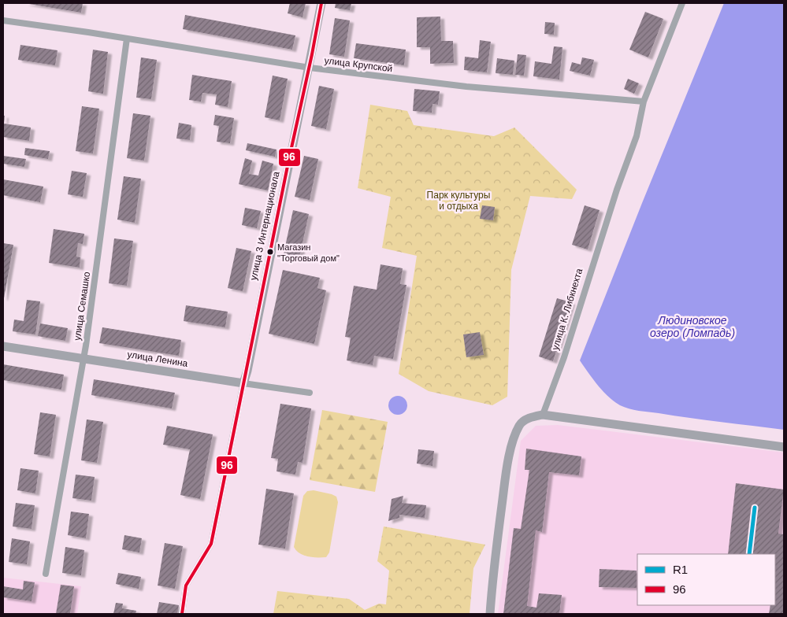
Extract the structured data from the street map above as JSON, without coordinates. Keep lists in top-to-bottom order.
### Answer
{
  "streets": {
    "street": [
      "улица Крупской",
      "улица 3 Интернационала",
      "улица Семашко",
      "улица К. Либкнехта",
      "улица Ленина"
    ]
  },
  "crossings": [
    ["улица Крупской", "улица 3 Интернационала"],
    ["улица Крупской", "улица Семашко"],
    ["улица Крупской", "улица К. Либкнехта"],
    ["улица 3 Интернационала", "улица Ленина"],
    ["улица Семашко", "улица Ленина"]
  ],
  "water": ["Людиновское озеро (Ломпадь)"],
  "parks": ["Парк культуры и отдыха"],
  "places": ["Магазин \"Торговый дом\""],
  "lines": ["transit line 96", "transit line R1"],
  "legend": ["R1", "96"]
}
